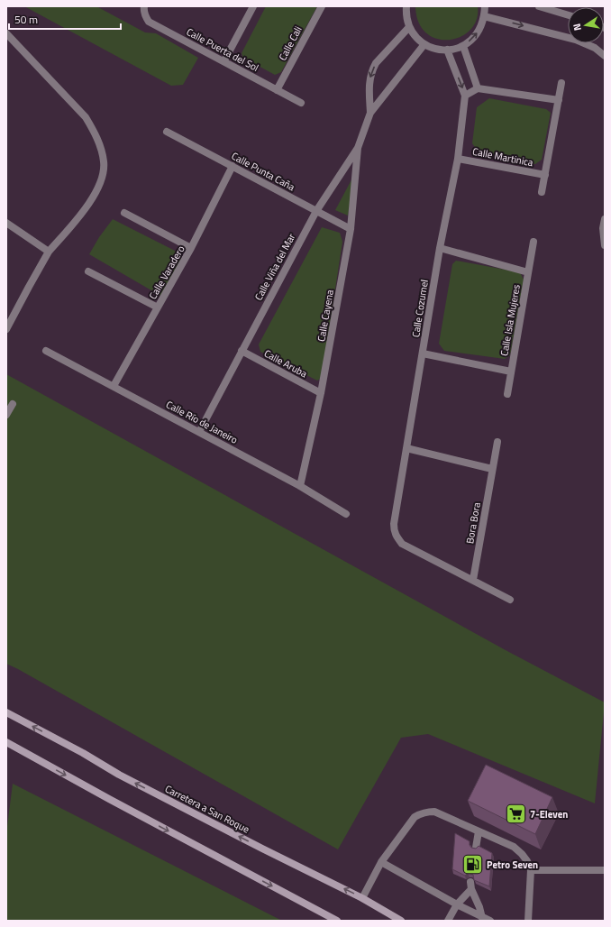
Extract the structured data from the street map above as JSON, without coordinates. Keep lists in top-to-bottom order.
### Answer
{
  "streets": {
    "main road": ["Carretera a San Roque"],
    "street": [
      "Calle Cali",
      "Calle Puerta del Sol",
      "Calle Martinica",
      "Calle Punta Caña",
      "Calle Viña del Mar",
      "Calle Varadero",
      "Calle Cozumel",
      "Calle Cayena",
      "Calle Isla Mujeres",
      "Calle Aruba",
      "Calle Río de Janeiro",
      "Bora Bora"
    ]
  },
  "crossings": [
    ["Calle Cali", "Calle Puerta del Sol"],
    ["Calle Martinica", "Calle Cozumel"],
    ["Calle Punta Caña", "Calle Viña del Mar"],
    ["Calle Punta Caña", "Calle Varadero"],
    ["Calle Punta Caña", "Calle Cayena"],
    ["Calle Viña del Mar", "Calle Cayena"],
    ["Calle Viña del Mar", "Calle Aruba"],
    ["Calle Viña del Mar", "Calle Río de Janeiro"],
    ["Calle Varadero", "Calle Río de Janeiro"],
    ["Calle Cozumel", "Calle Isla Mujeres"],
    ["Calle Cozumel", "Bora Bora"],
    ["Calle Cayena", "Calle Aruba"],
    ["Calle Cayena", "Calle Río de Janeiro"]
  ],
  "places": {
    "supermarket": ["7-Eleven"],
    "fuel station": ["Petro Seven"]
  },
  "scale_bar": "50 m",
  "north": "left"
}
